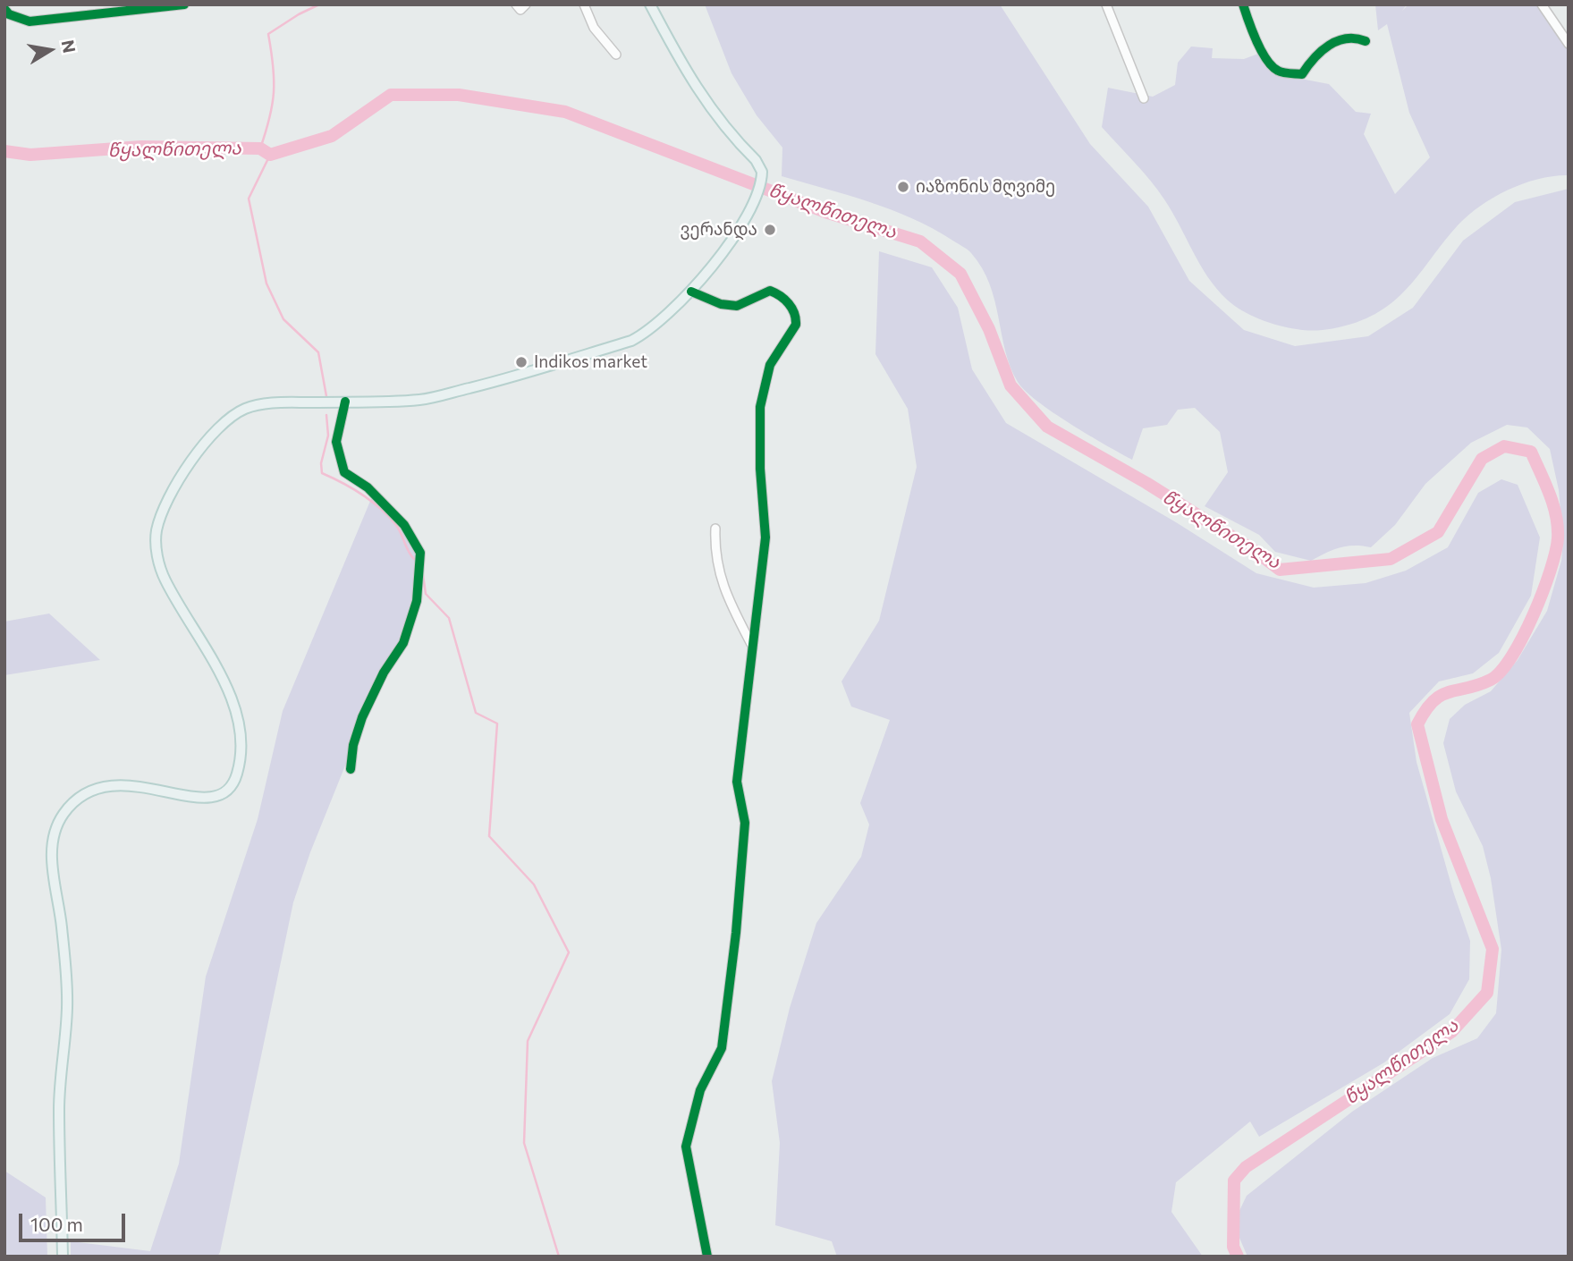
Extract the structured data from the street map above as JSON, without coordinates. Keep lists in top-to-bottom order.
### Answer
{
  "water": ["წყალწითელა"],
  "places": ["იაზონის მღვიმე", "ვერანდა", "Indikos market"],
  "scale_bar": "100 m",
  "north": "right"
}
